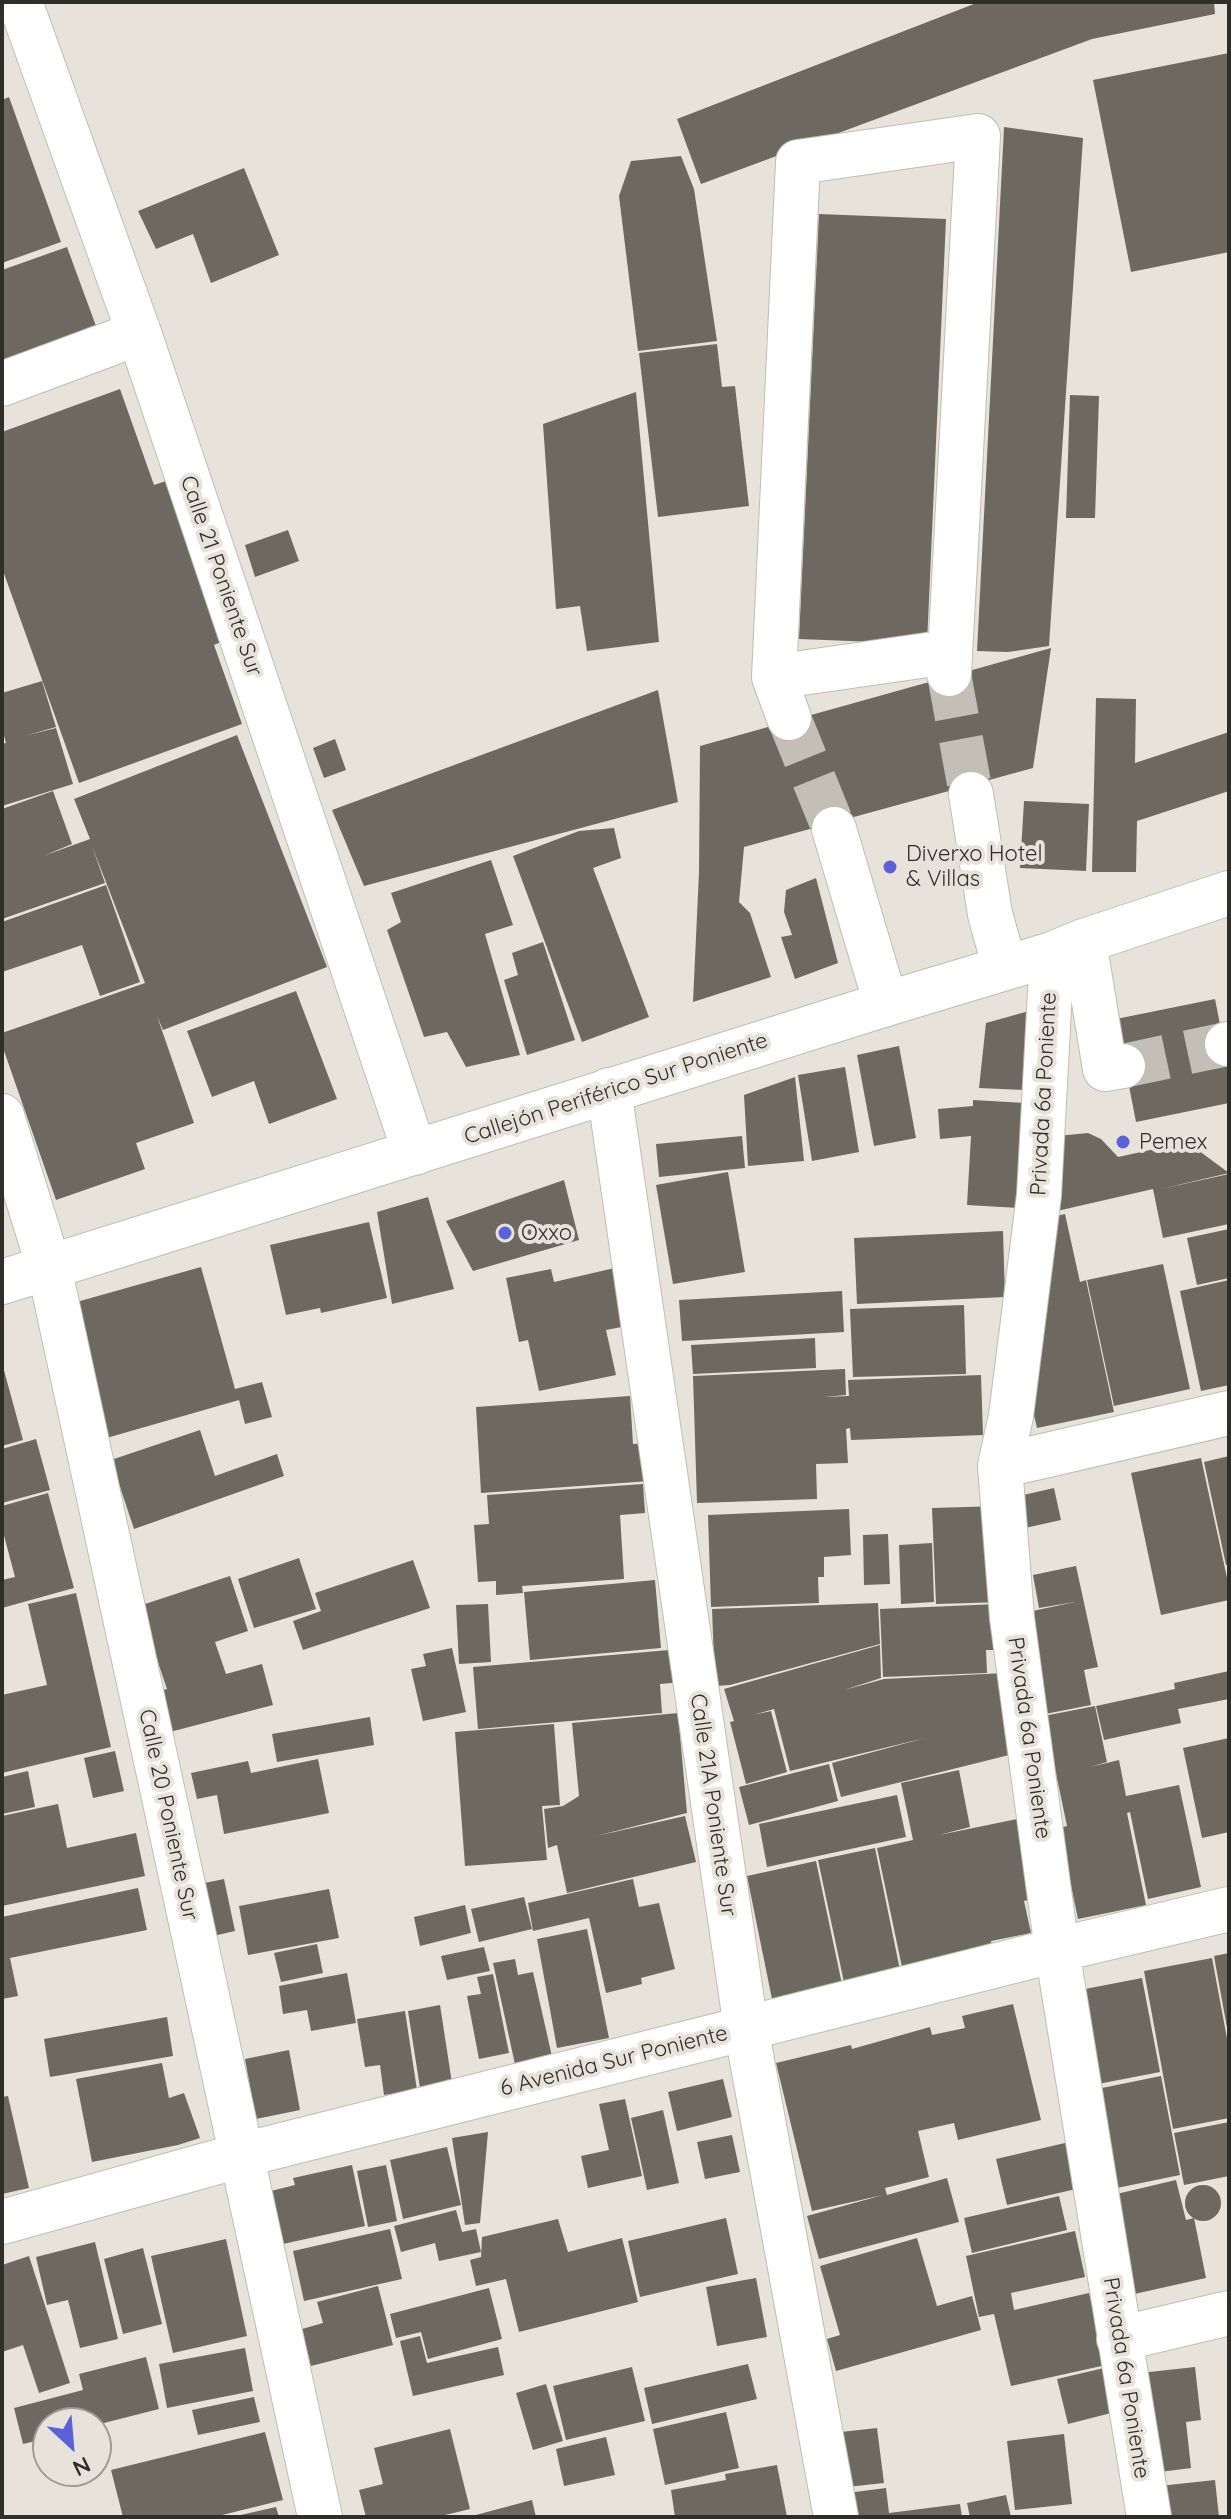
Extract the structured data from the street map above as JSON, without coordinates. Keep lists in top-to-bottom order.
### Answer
{
  "streets": {
    "street": [
      "Calle 21 Poniente Sur",
      "Callejón Periférico Sur Poniente",
      "Privada 6a Poniente",
      "Calle 21A Poniente Sur",
      "Calle 20 Poniente Sur",
      "6 Avenida Sur Poniente"
    ]
  },
  "crossings": [
    ["Calle 21 Poniente Sur", "Callejón Periférico Sur Poniente"],
    ["Callejón Periférico Sur Poniente", "Privada 6a Poniente"],
    ["Callejón Periférico Sur Poniente", "Calle 21A Poniente Sur"],
    ["Callejón Periférico Sur Poniente", "Calle 20 Poniente Sur"],
    ["Privada 6a Poniente", "6 Avenida Sur Poniente"],
    ["Calle 21A Poniente Sur", "6 Avenida Sur Poniente"],
    ["Calle 20 Poniente Sur", "6 Avenida Sur Poniente"]
  ],
  "places": ["Diverxo Hotel & Villas", "Pemex", "Oxxo"],
  "north": "bottom right"
}
